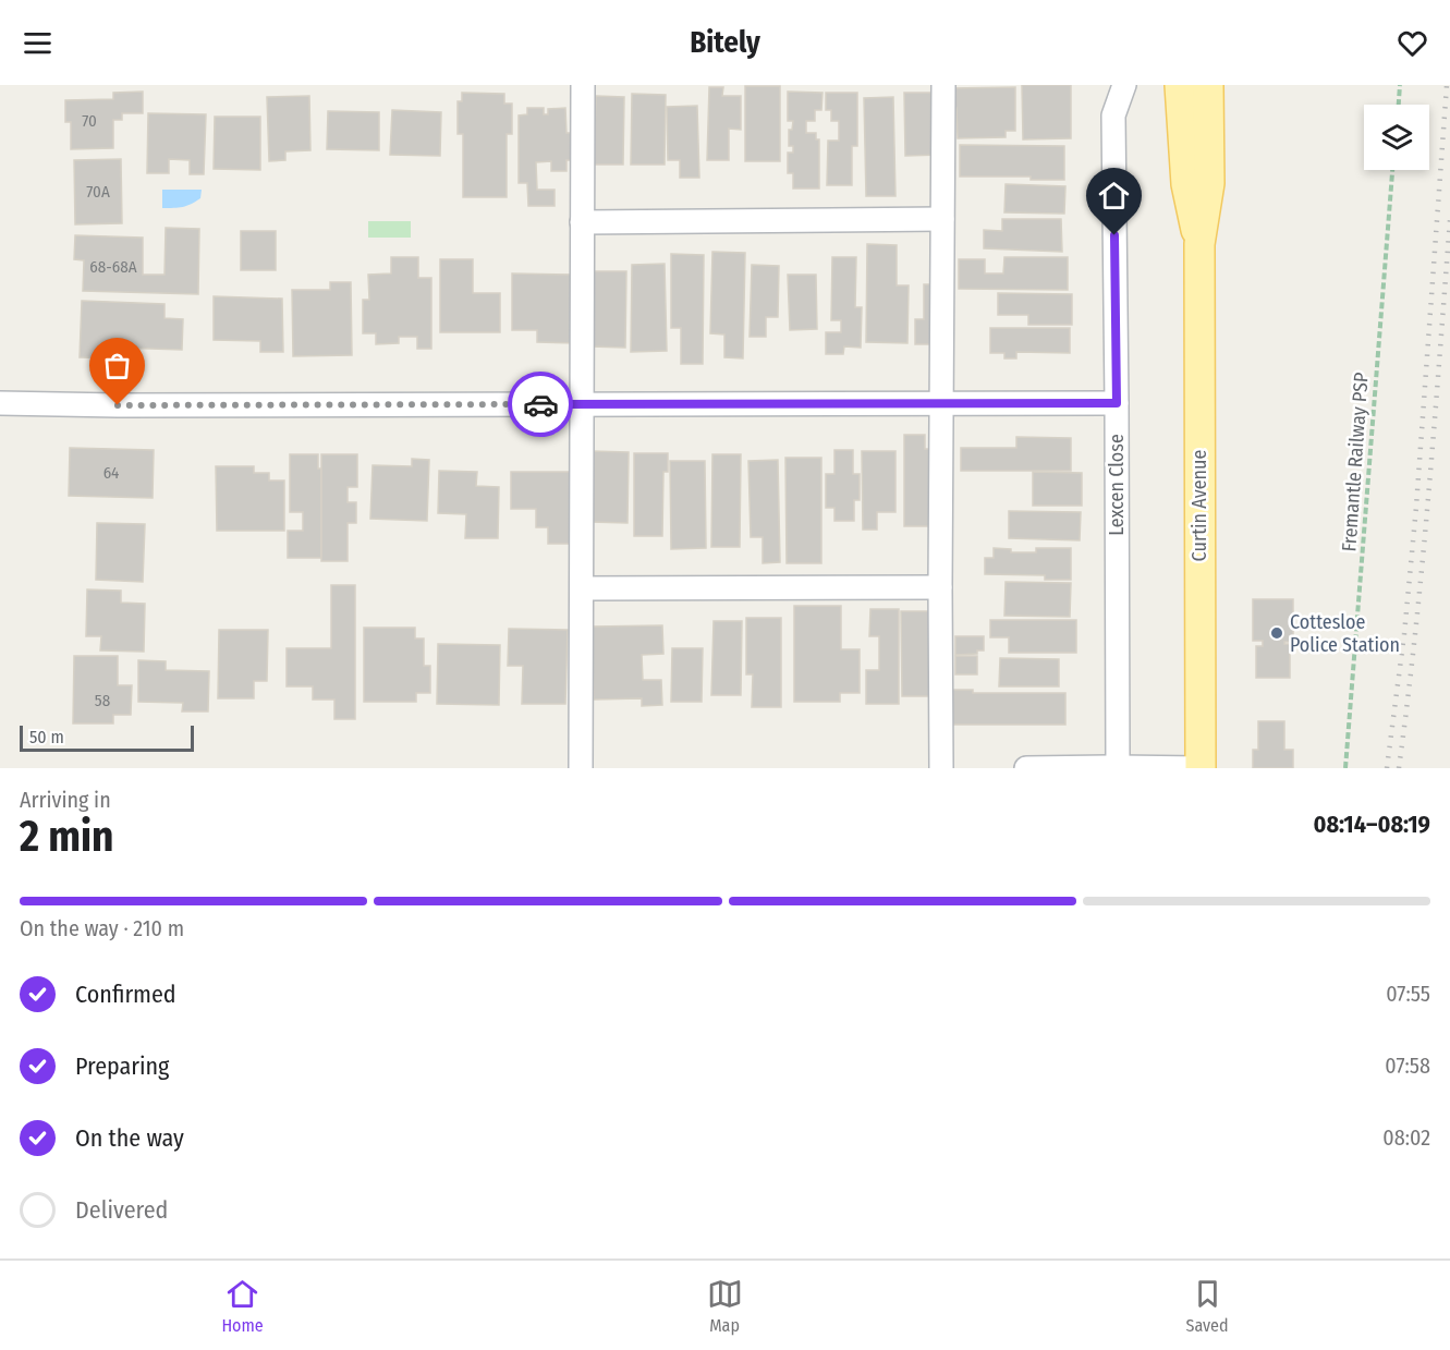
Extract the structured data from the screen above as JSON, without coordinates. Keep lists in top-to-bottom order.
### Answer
{
  "streets": {
    "main road": ["Curtin Avenue"],
    "street": ["Lexcen Close"],
    "path": ["Fremantle Railway PSP"]
  },
  "places": ["Cottesloe Police Station"],
  "house_numbers": [
    "70",
    "70A",
    "68-68A",
    "64",
    "58"
  ],
  "scale_bar": "50 m",
  "page": {
    "header": "Bitely",
    "scale": "50 m",
    "heading": ["2 min", "Arriving in", "08:14–08:19"],
    "bar": "On the way · 210 m",
    "list": [
      ["Confirmed", "07:55"],
      ["Preparing", "07:58"],
      ["On the way", "08:02"],
      "Delivered"
    ],
    "tabs": ["Home", "Map", "Saved"]
  }
}
